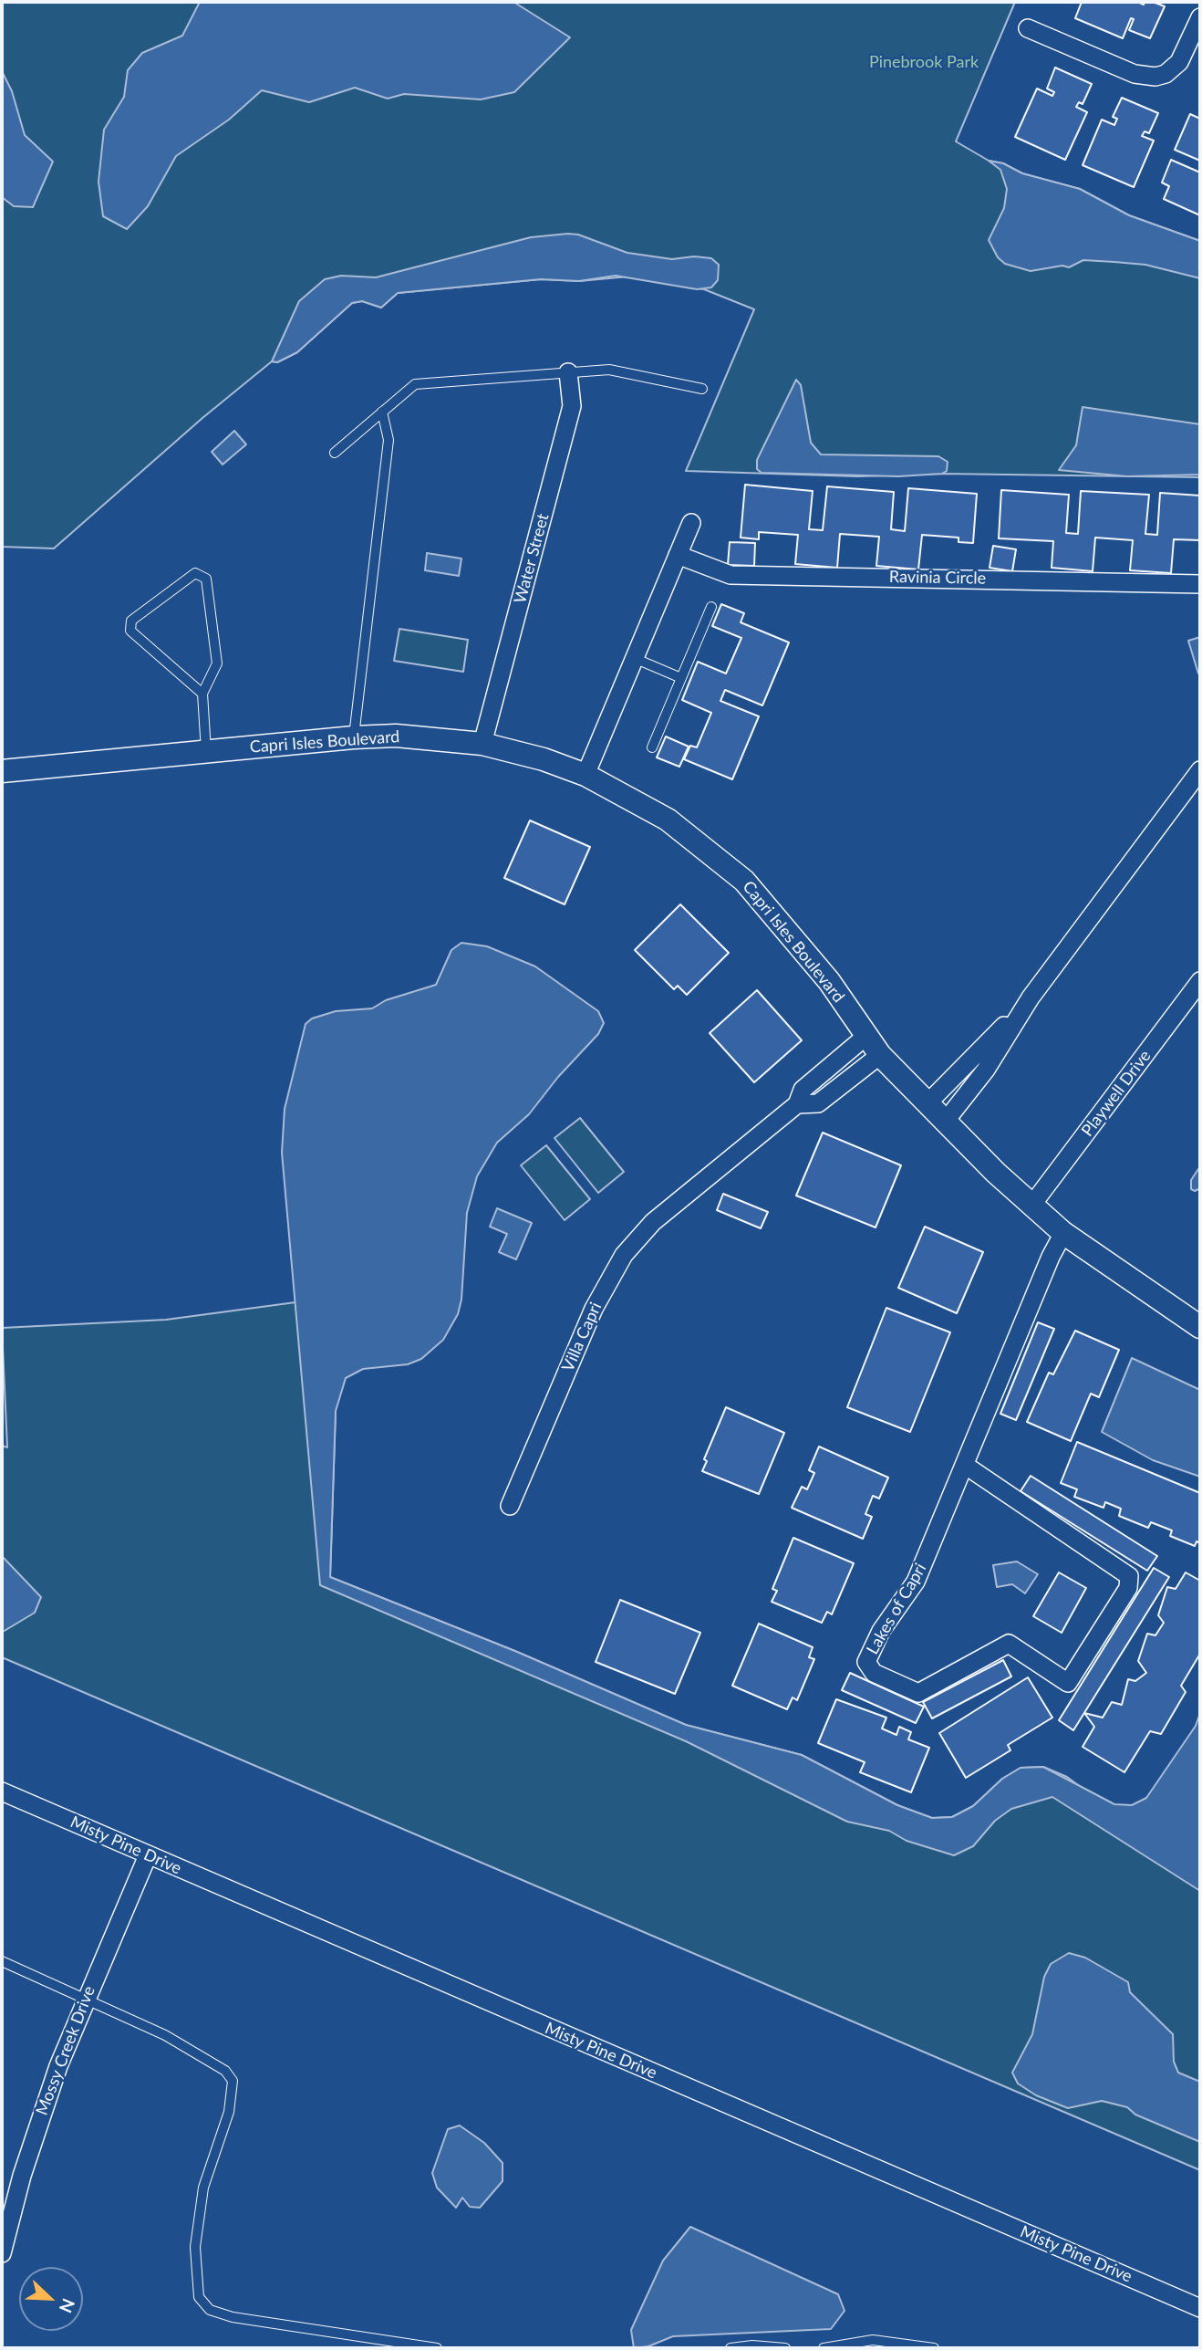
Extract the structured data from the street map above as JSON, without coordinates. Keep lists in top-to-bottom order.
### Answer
{
  "streets": {
    "street": [
      "Water Street",
      "Ravinia Circle",
      "Capri Isles Boulevard",
      "Playwell Drive",
      "Villa Capri",
      "Lakes of Capri",
      "Misty Pine Drive",
      "Mossy Creek Drive"
    ]
  },
  "crossings": [
    ["Water Street", "Capri Isles Boulevard"],
    ["Capri Isles Boulevard", "Playwell Drive"],
    ["Capri Isles Boulevard", "Lakes of Capri"],
    ["Misty Pine Drive", "Mossy Creek Drive"]
  ],
  "parks": ["Pinebrook Park"],
  "north": "bottom right"
}
